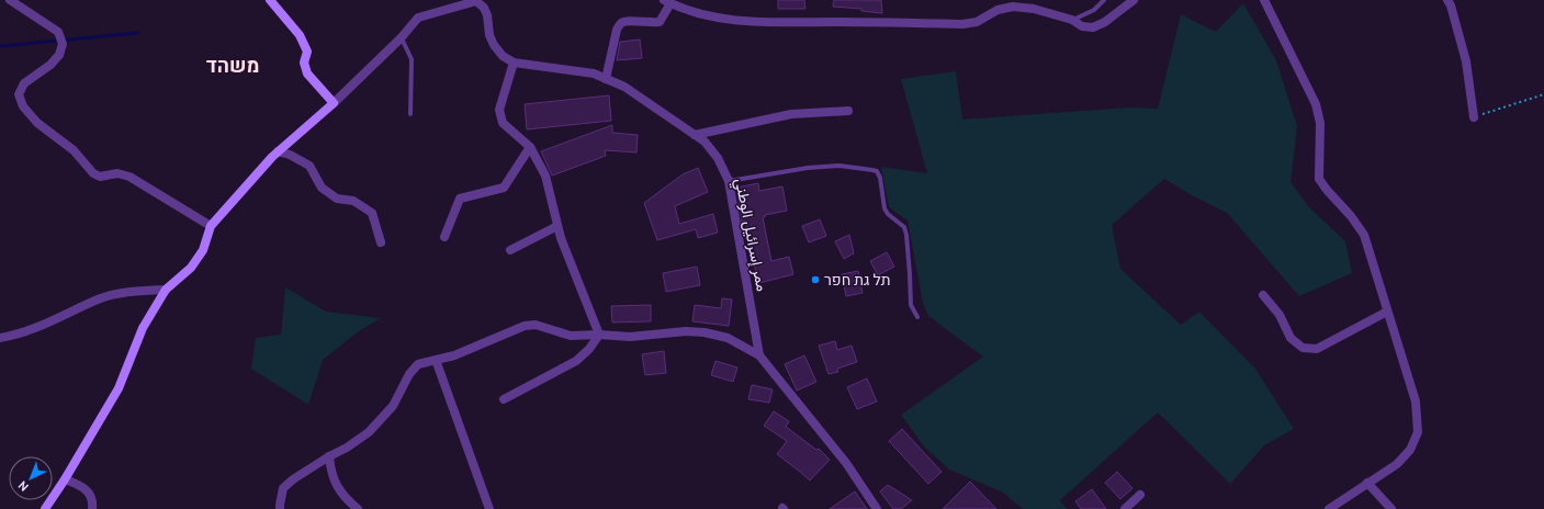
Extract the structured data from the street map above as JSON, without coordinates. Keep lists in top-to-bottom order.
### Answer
{
  "streets": {
    "street": ["ممر إسرائيل الوطني"]
  },
  "districts": ["משהד"],
  "places": ["תל גת חפר"],
  "north": "bottom left"
}
